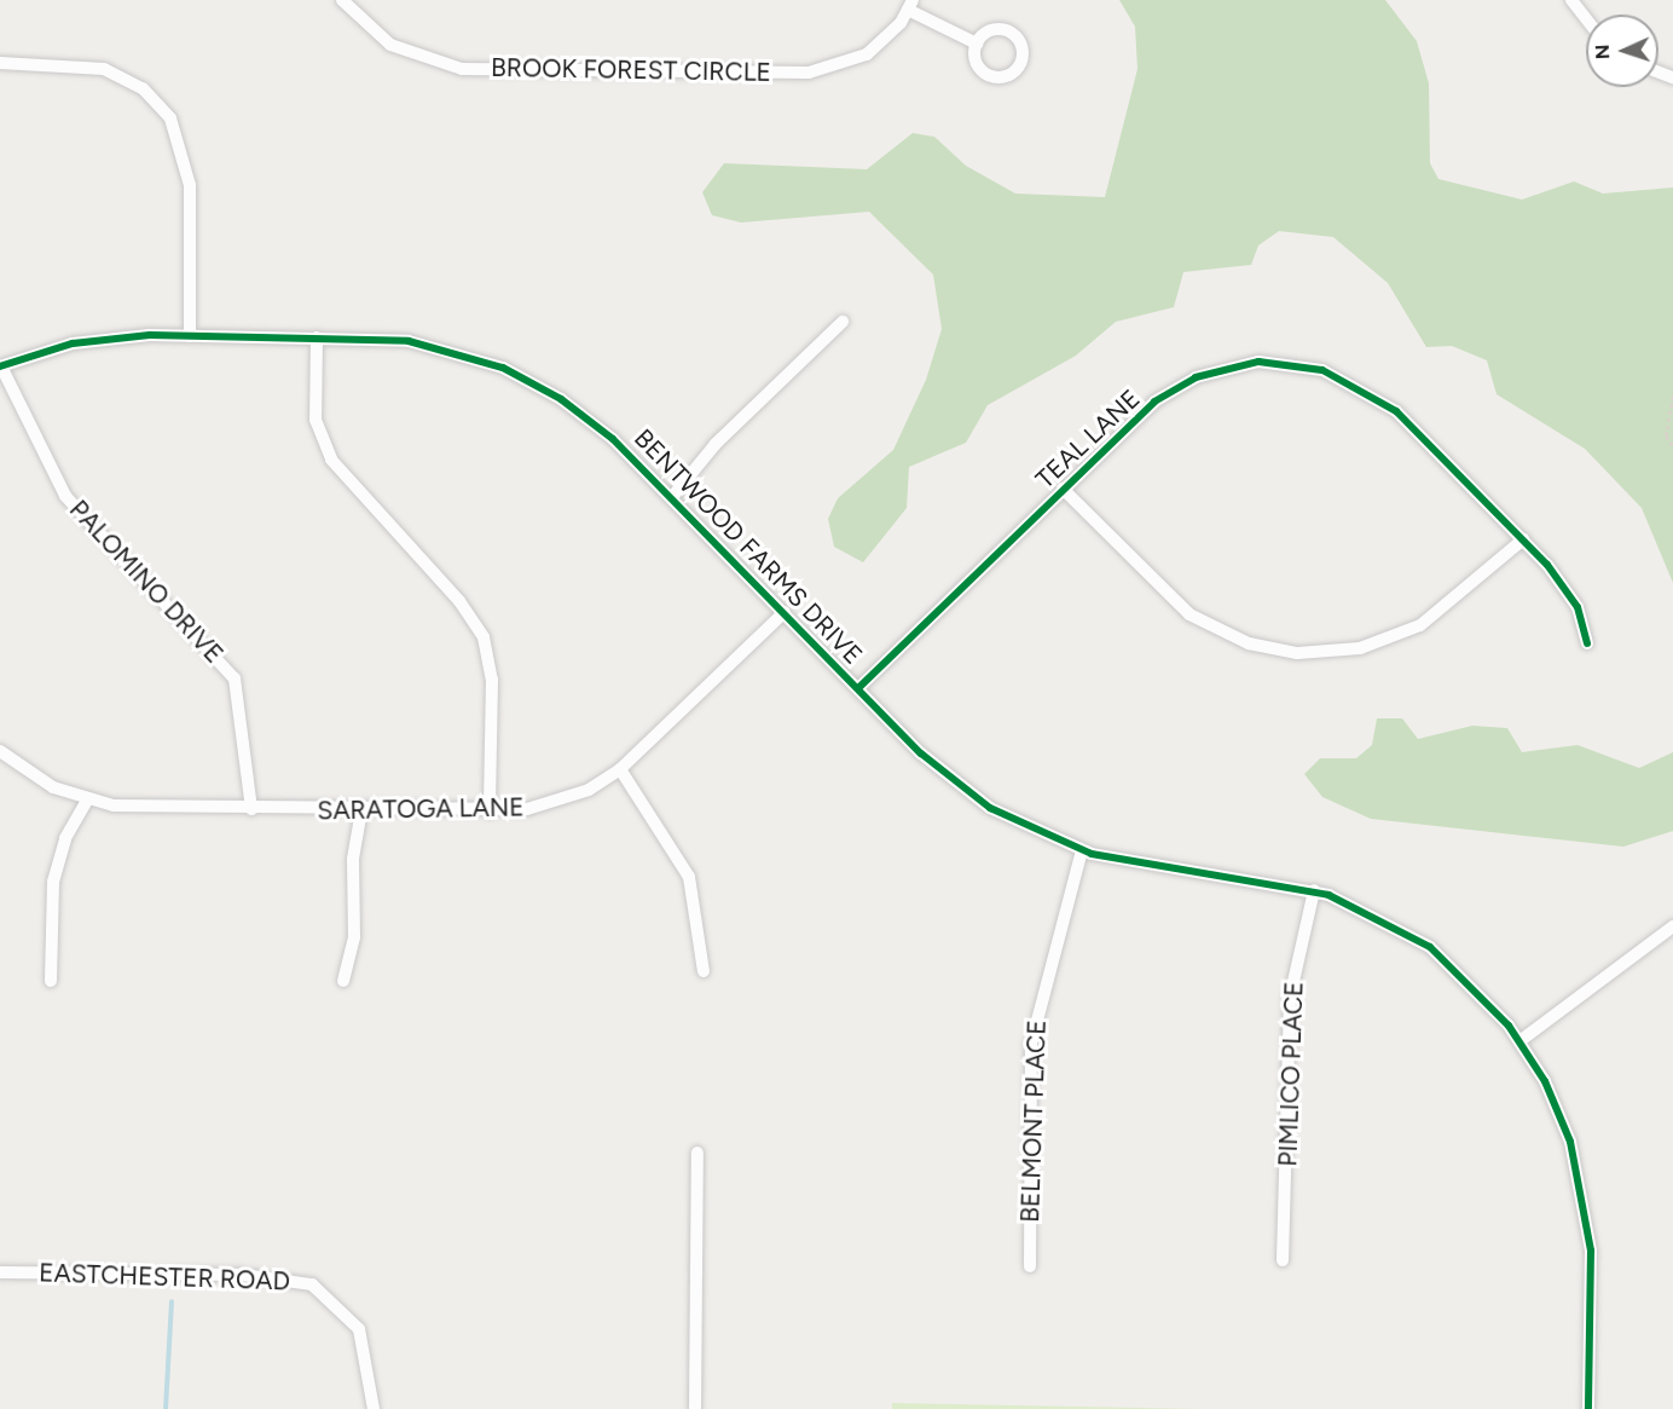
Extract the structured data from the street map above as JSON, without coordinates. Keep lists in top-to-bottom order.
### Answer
{
  "streets": {
    "street": [
      "BROOK FOREST CIRCLE",
      "TEAL LANE",
      "BENTWOOD FARMS DRIVE",
      "PALOMINO DRIVE",
      "SARATOGA LANE",
      "PIMLICO PLACE",
      "BELMONT PLACE",
      "EASTCHESTER ROAD"
    ]
  },
  "crossings": [
    ["TEAL LANE", "BENTWOOD FARMS DRIVE"],
    ["BENTWOOD FARMS DRIVE", "PALOMINO DRIVE"],
    ["BENTWOOD FARMS DRIVE", "SARATOGA LANE"],
    ["BENTWOOD FARMS DRIVE", "PIMLICO PLACE"],
    ["BENTWOOD FARMS DRIVE", "BELMONT PLACE"],
    ["PALOMINO DRIVE", "SARATOGA LANE"]
  ],
  "north": "left"
}
